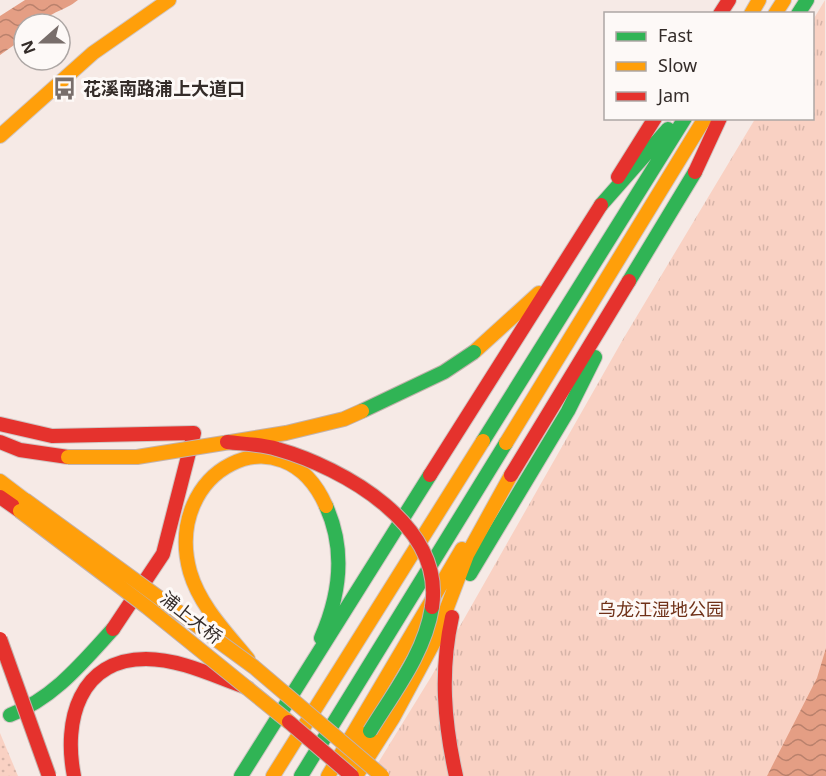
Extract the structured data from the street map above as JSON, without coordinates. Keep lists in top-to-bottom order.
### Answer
{
  "streets": {
    "main road": ["浦上大桥"]
  },
  "parks": ["乌龙江湿地公园"],
  "places": {
    "bus stop": ["花溪南路浦上大道口"]
  },
  "legend": ["Fast", "Slow", "Jam"],
  "north": "left"
}
